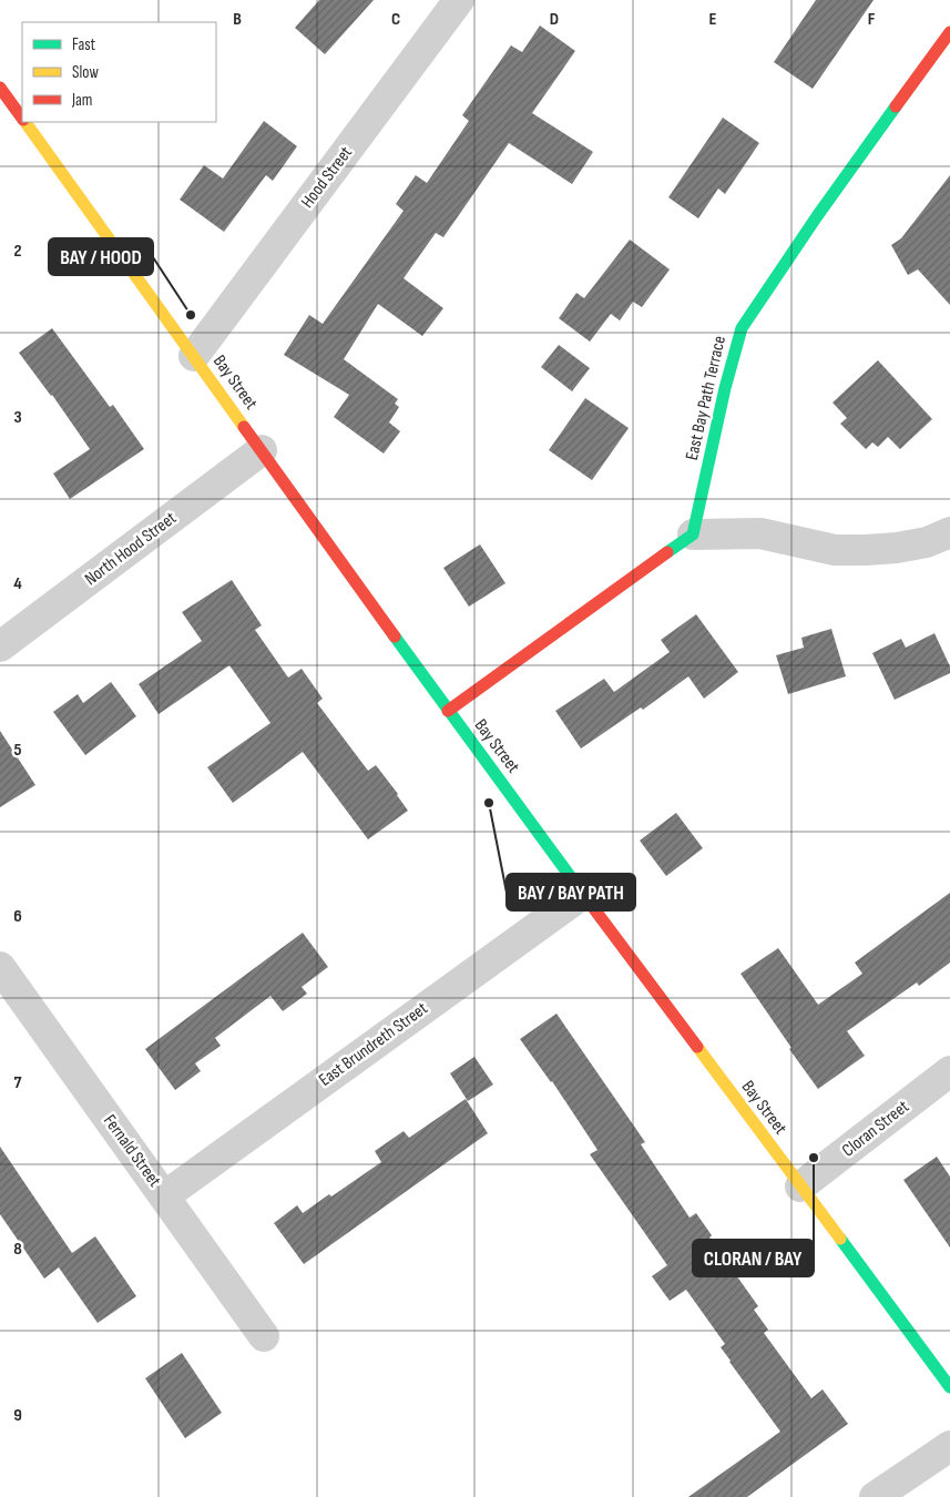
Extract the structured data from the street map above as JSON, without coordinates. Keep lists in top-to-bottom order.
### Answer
{
  "streets": {
    "main road": ["Bay Street", "East Bay Path Terrace"],
    "street": [
      "Hood Street",
      "North Hood Street",
      "East Brundreth Street",
      "Cloran Street",
      "Fernald Street"
    ]
  },
  "crossings": [
    ["Hood Street", "Bay Street"],
    ["Bay Street", "North Hood Street"],
    ["Bay Street", "East Brundreth Street"],
    ["Bay Street", "Cloran Street"],
    ["East Brundreth Street", "Fernald Street"]
  ],
  "places": ["BAY / HOOD", "BAY / BAY PATH", "CLORAN / BAY"],
  "legend": ["Fast", "Slow", "Jam"],
  "grid": {
    "columns": [
      "B",
      "C",
      "D",
      "E",
      "F"
    ],
    "rows": [
      "2",
      "3",
      "4",
      "5",
      "6",
      "7",
      "8",
      "9"
    ]
  }
}
